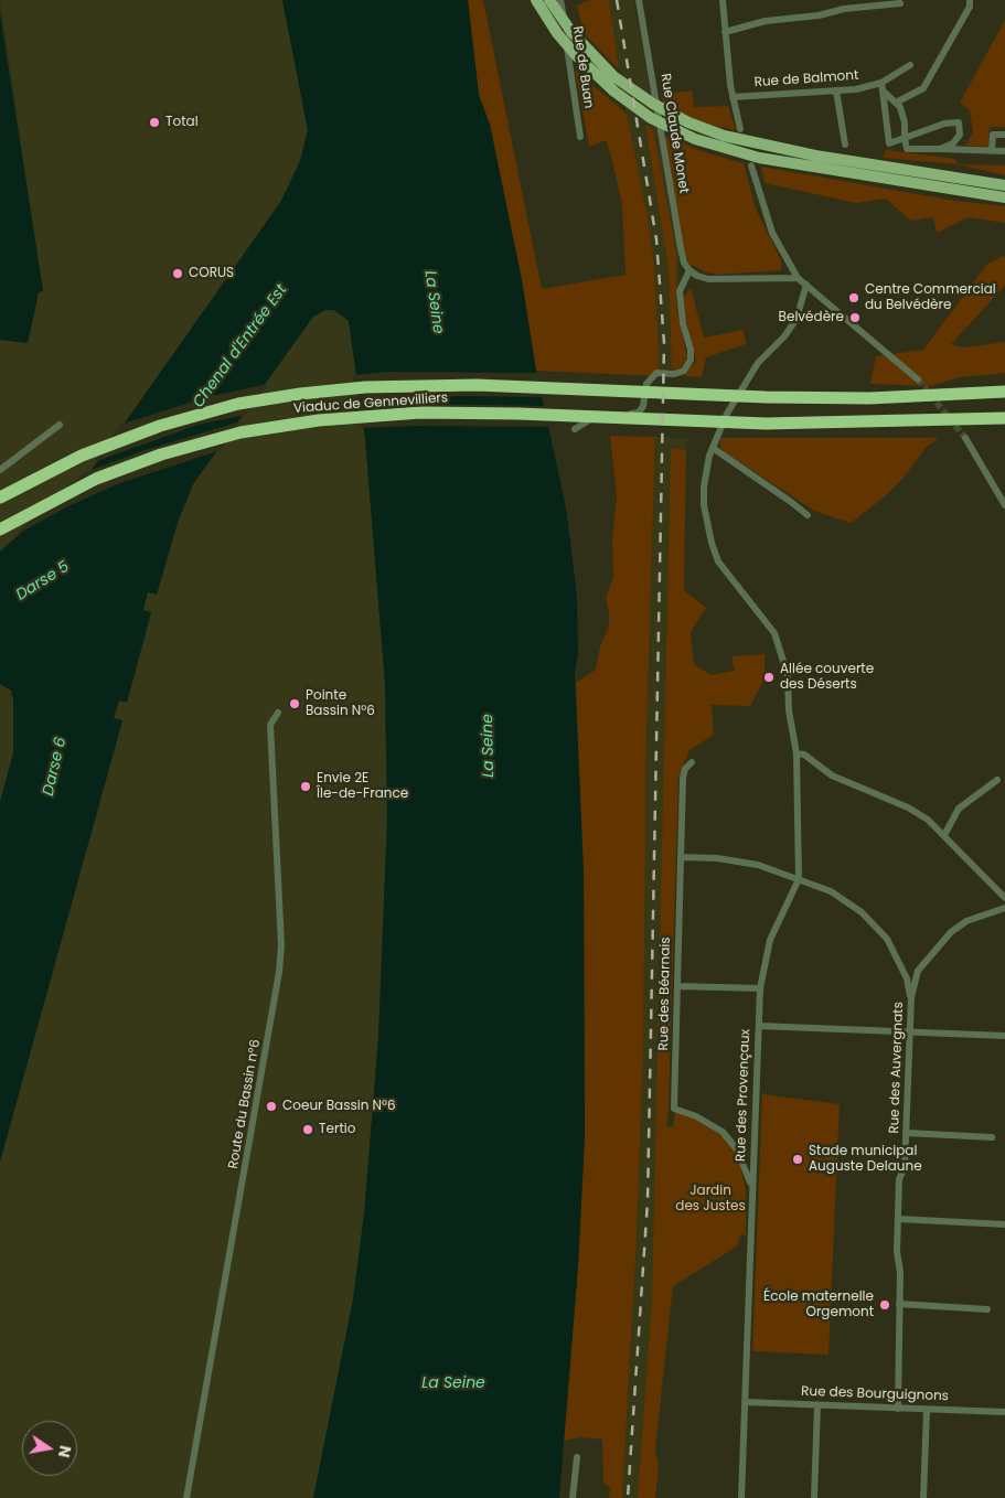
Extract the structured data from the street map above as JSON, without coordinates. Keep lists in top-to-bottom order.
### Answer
{
  "streets": {
    "highway": ["Viaduc de Gennevilliers"],
    "street": [
      "Rue de Buan",
      "Rue de Balmont",
      "Rue Claude Monet",
      "Rue des Béarnais",
      "Rue des Auvergnats",
      "Rue des Provençaux",
      "Route du Bassin n°6",
      "Rue des Bourguignons"
    ]
  },
  "crossings": [
    ["Rue des Béarnais", "Rue des Provençaux"],
    ["Rue des Auvergnats", "Rue des Bourguignons"],
    ["Rue des Provençaux", "Rue des Bourguignons"]
  ],
  "water": [
    "La Seine",
    "Chenal d'Entrée Est",
    "Darse 5",
    "Darse 6"
  ],
  "parks": ["Jardin des Justes"],
  "places": [
    "Total",
    "CORUS",
    "Centre Commercial du Belvédère",
    "Belvédère",
    "Allée couverte des Déserts",
    "Pointe Bassin N°6",
    "Envie 2E Île-de-France",
    "Coeur Bassin N°6",
    "Tertio",
    "Stade municipal Auguste Delaune",
    "École maternelle Orgemont"
  ],
  "north": "right"
}
